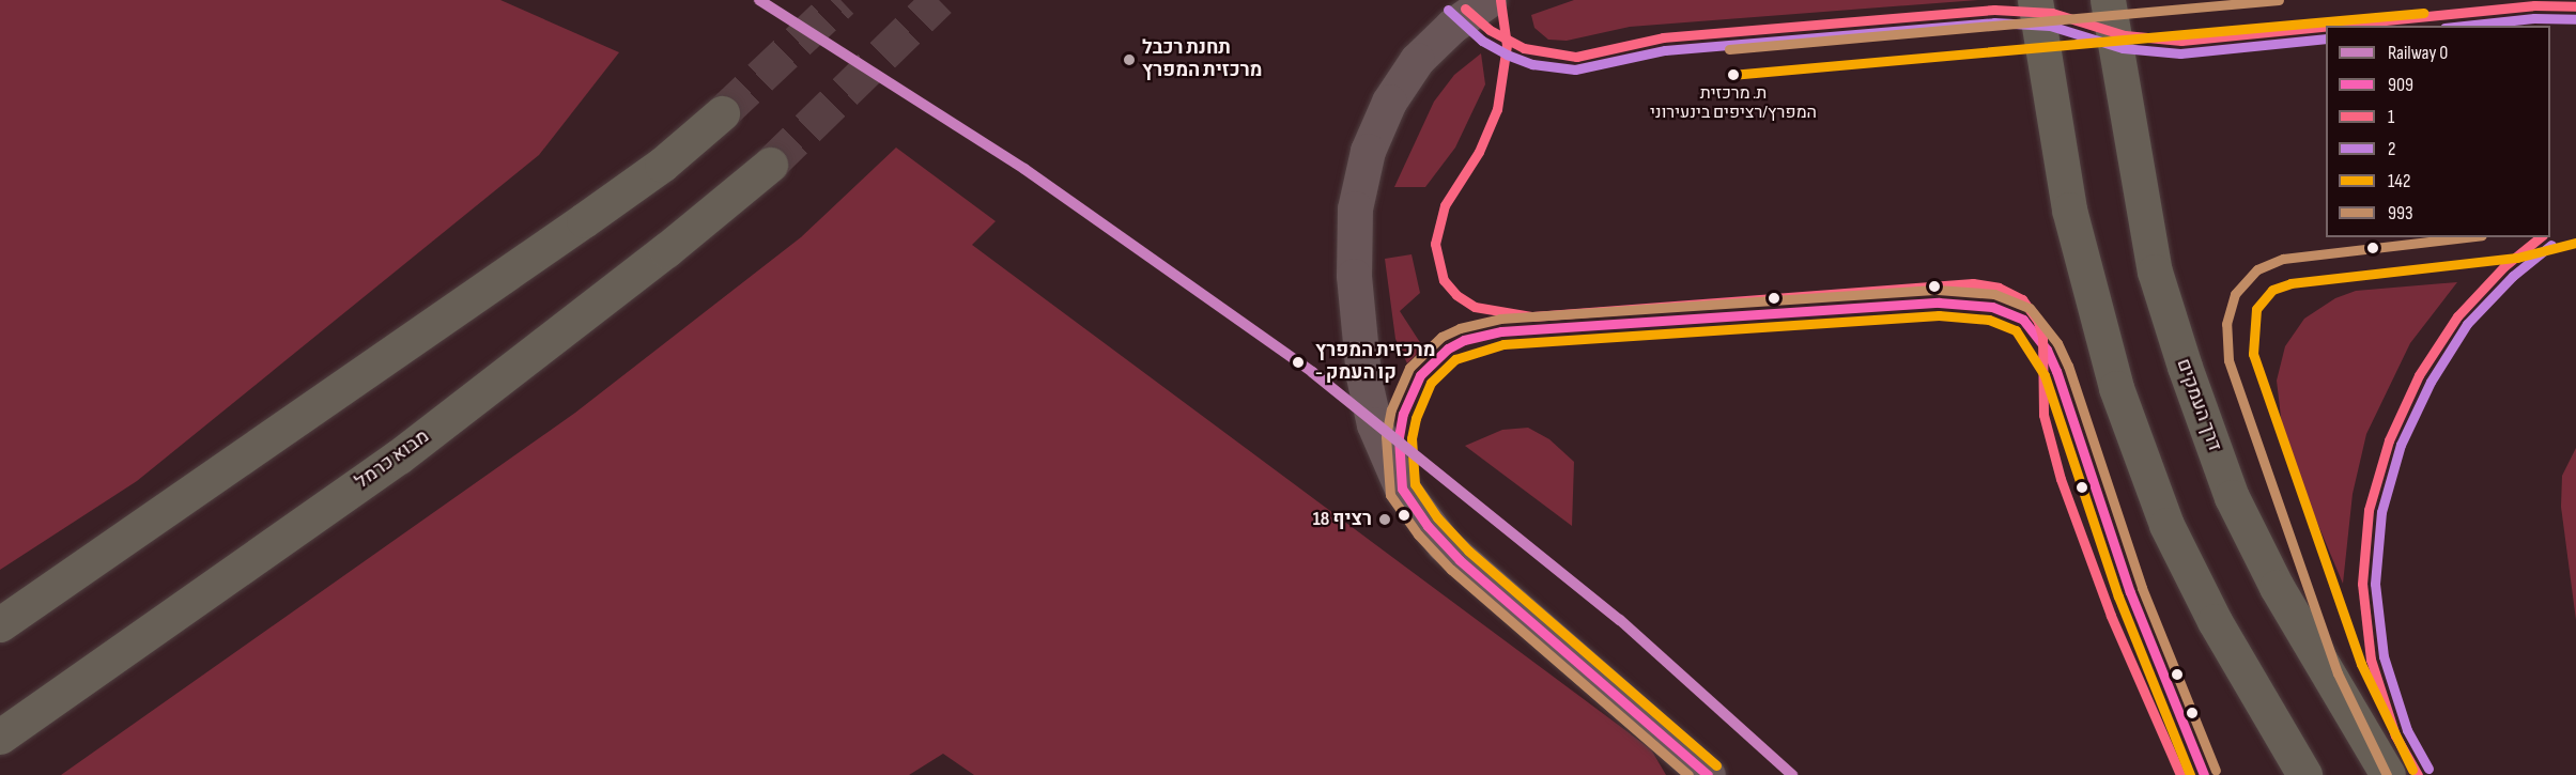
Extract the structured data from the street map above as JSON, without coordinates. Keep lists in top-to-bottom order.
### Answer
{
  "streets": {
    "highway": ["דרך העמקים", "מבוא כרמל"]
  },
  "places": [
    "תחנת רכבל מרכזית המפרץ",
    "ת. מרכזית המפרץ/רציפים בינעירוני",
    "מרכזית המפרץ - קו העמק",
    "רציף 18"
  ],
  "lines": [
    "rail line 0",
    "transit line 1",
    "transit line 993",
    "transit line 2",
    "transit line 142",
    "transit line 909"
  ],
  "legend": [
    "Railway 0",
    "909",
    "1",
    "2",
    "142",
    "993"
  ]
}
